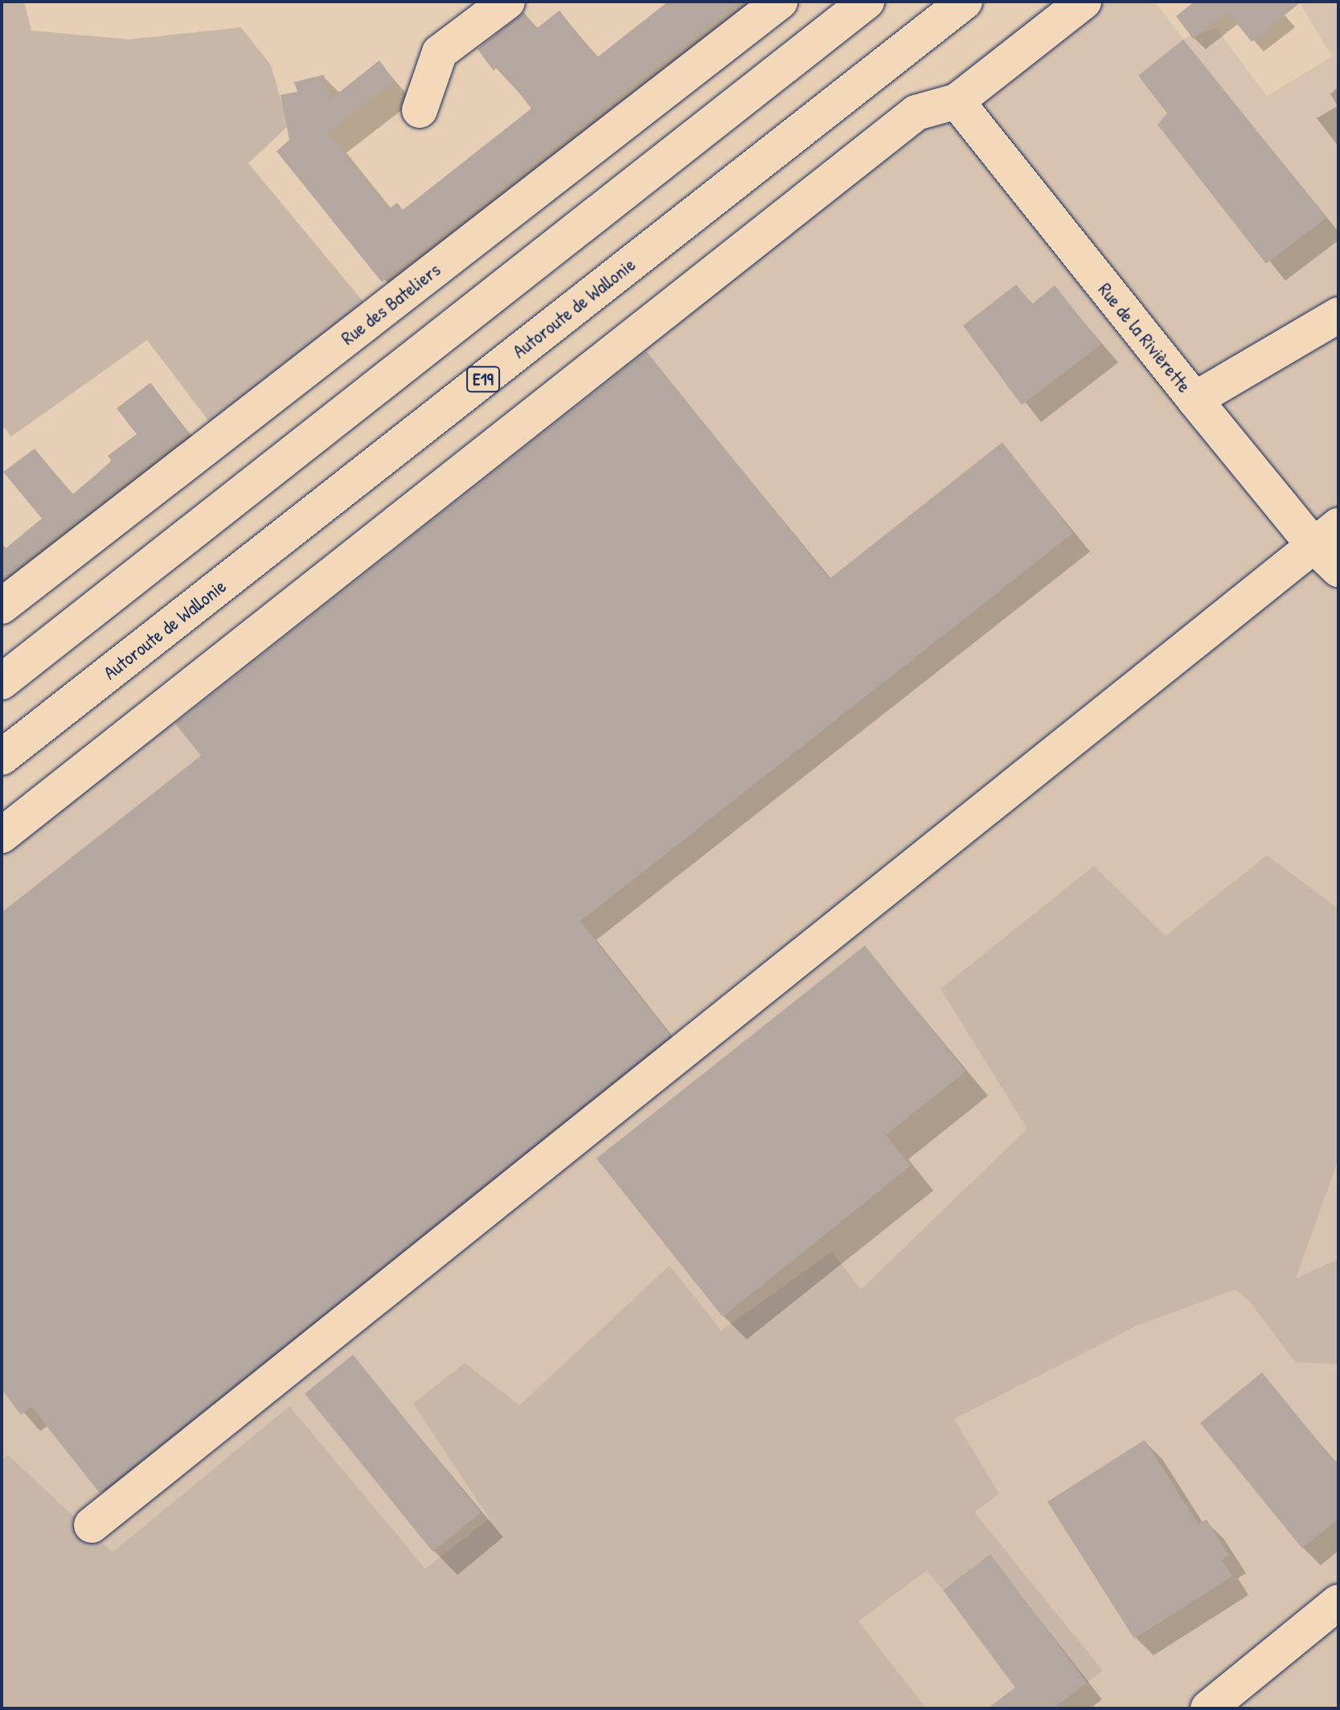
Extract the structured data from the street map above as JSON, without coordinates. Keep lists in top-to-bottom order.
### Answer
{
  "streets": {
    "main road": [
      "Rue des Bateliers",
      "Autoroute de Wallonie",
      "Rue de la Rivièrette",
      "E19"
    ]
  }
}
